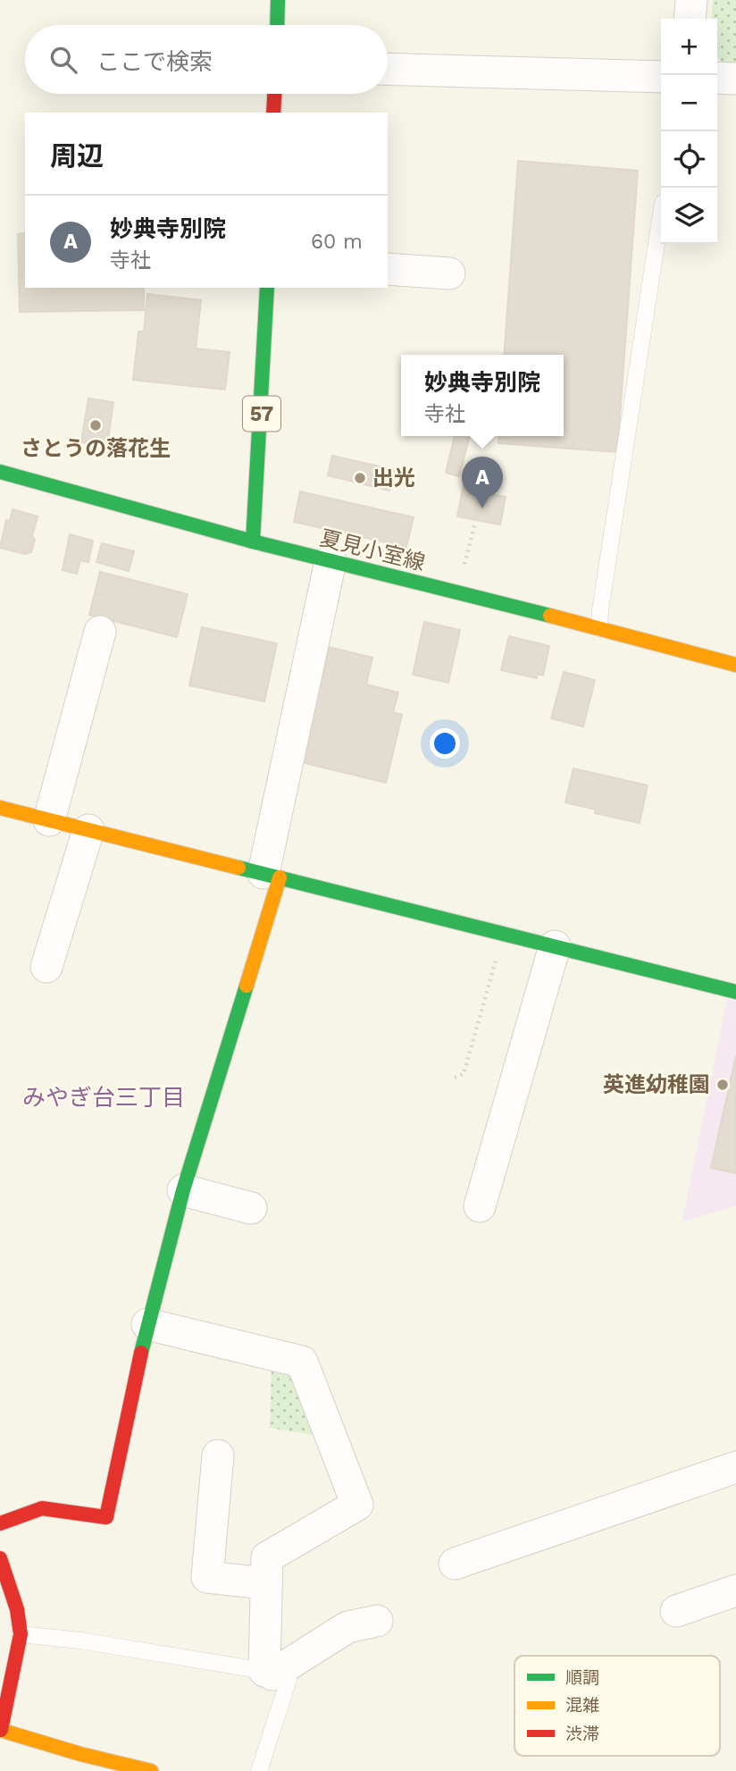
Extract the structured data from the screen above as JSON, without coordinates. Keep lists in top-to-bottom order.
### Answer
{
  "streets": {
    "street": ["57", "夏見小室線"]
  },
  "crossings": [
    ["57", "夏見小室線"]
  ],
  "districts": ["みやぎ台三丁目"],
  "places": ["さとうの落花生", "出光", "英進幼稚園"],
  "legend": ["順調", "混雑", "渋滞"],
  "page": {
    "map_buttons": ["+", "−"],
    "search": "ここで検索",
    "heading": "周辺",
    "list": [
      {
        "mark": "A",
        "name": "妙典寺別院",
        "note": "寺社",
        "value": "60 m"
      }
    ],
    "popup": ["妙典寺別院", "寺社"],
    "pins": "A"
  }
}
